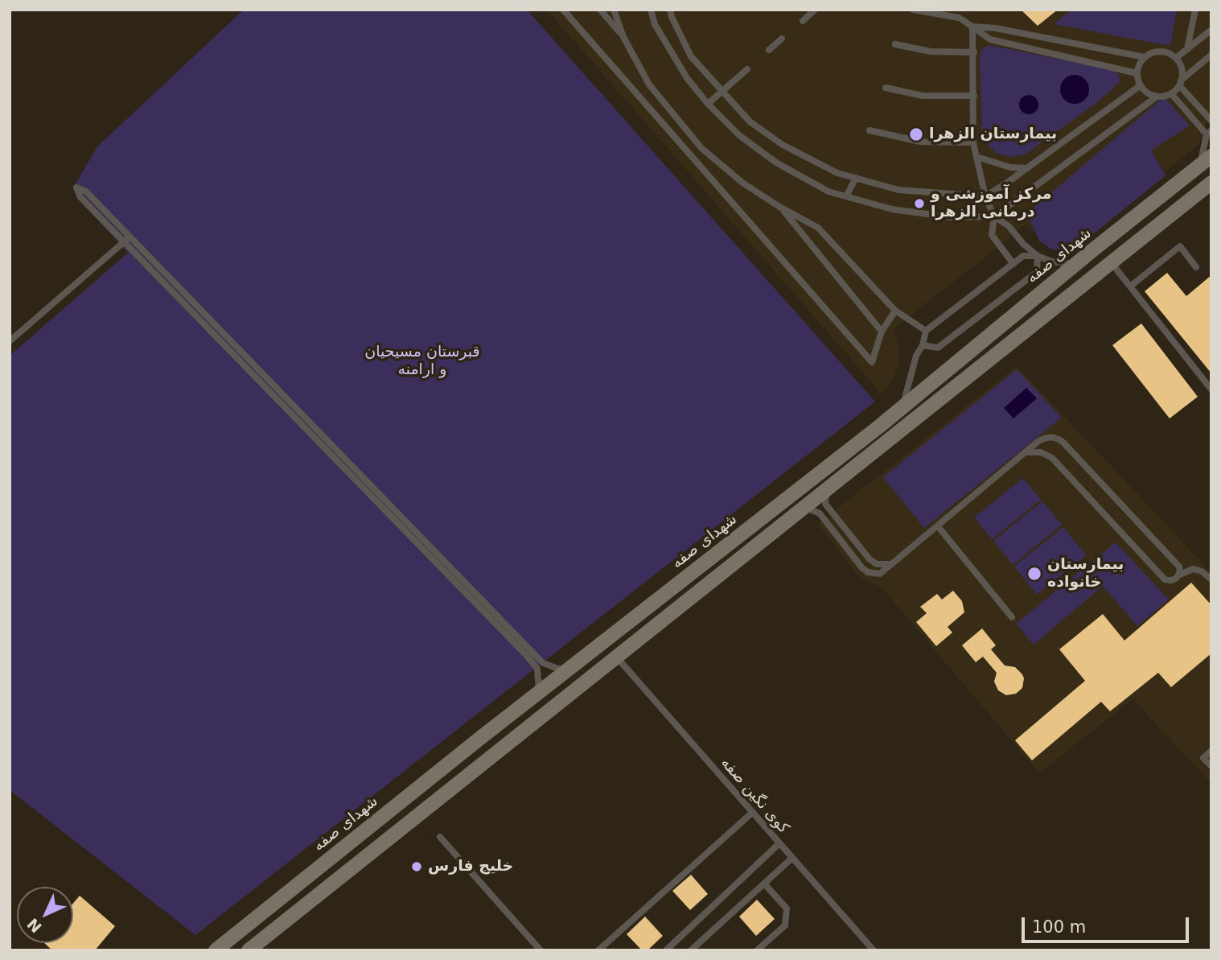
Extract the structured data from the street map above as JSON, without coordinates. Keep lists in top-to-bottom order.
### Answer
{
  "streets": {
    "main road": ["شهدای صفه"],
    "lane": ["کوی نگین صفه"]
  },
  "parks": ["قبرستان مسیحیان و ارامنه"],
  "places": [
    "بیمارستان الزهرا",
    "مرکز آموزشی و درمانی الزهرا",
    "بیمارستان خانواده",
    "خلیج فارس"
  ],
  "scale_bar": "100 m",
  "north": "bottom left"
}
